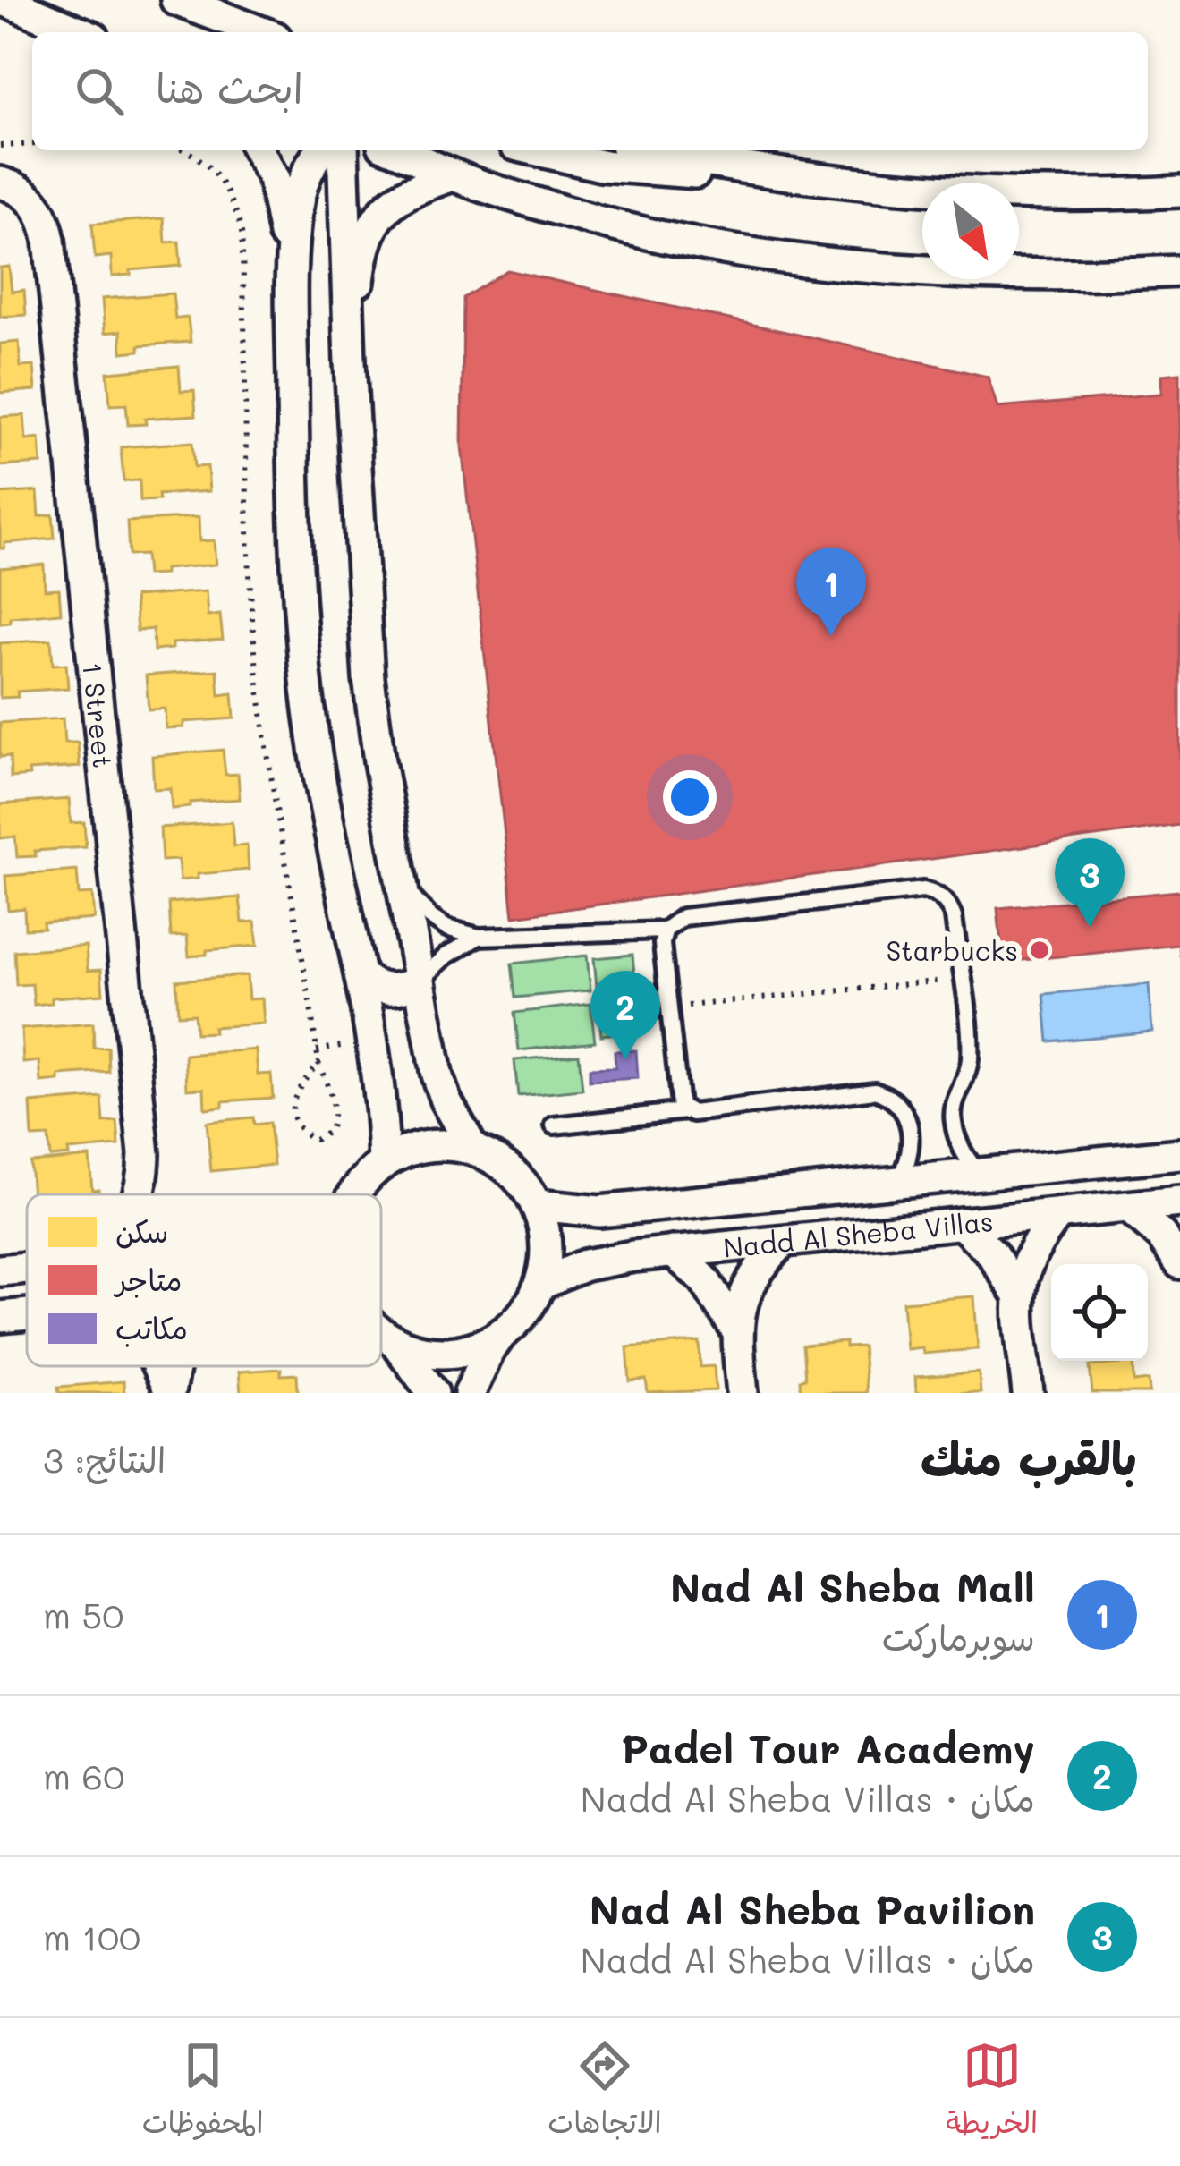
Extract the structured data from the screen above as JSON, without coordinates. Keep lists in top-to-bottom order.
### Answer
{
  "streets": {
    "street": ["1 Street", "Nadd Al Sheba Villas"]
  },
  "places": ["Starbucks"],
  "legend": ["سكن", "متاجر", "مكاتب"],
  "north": "bottom right",
  "page": {
    "search": "ابحث هنا",
    "pins": ["1", "3", "2"],
    "heading": ["بالقرب منك", "النتائج: 3"],
    "list": [
      {
        "mark": "1",
        "name": "Nad Al Sheba Mall",
        "note": "سوبرماركت",
        "value": "50 m"
      },
      {
        "mark": "2",
        "name": "Padel Tour Academy",
        "note": "مكان · Nadd Al Sheba Villas",
        "value": "60 m"
      },
      {
        "mark": "3",
        "name": "Nad Al Sheba Pavilion",
        "note": "مكان · Nadd Al Sheba Villas",
        "value": "100 m"
      }
    ],
    "nav": ["الخريطة", "الاتجاهات", "المحفوظات"]
  }
}
